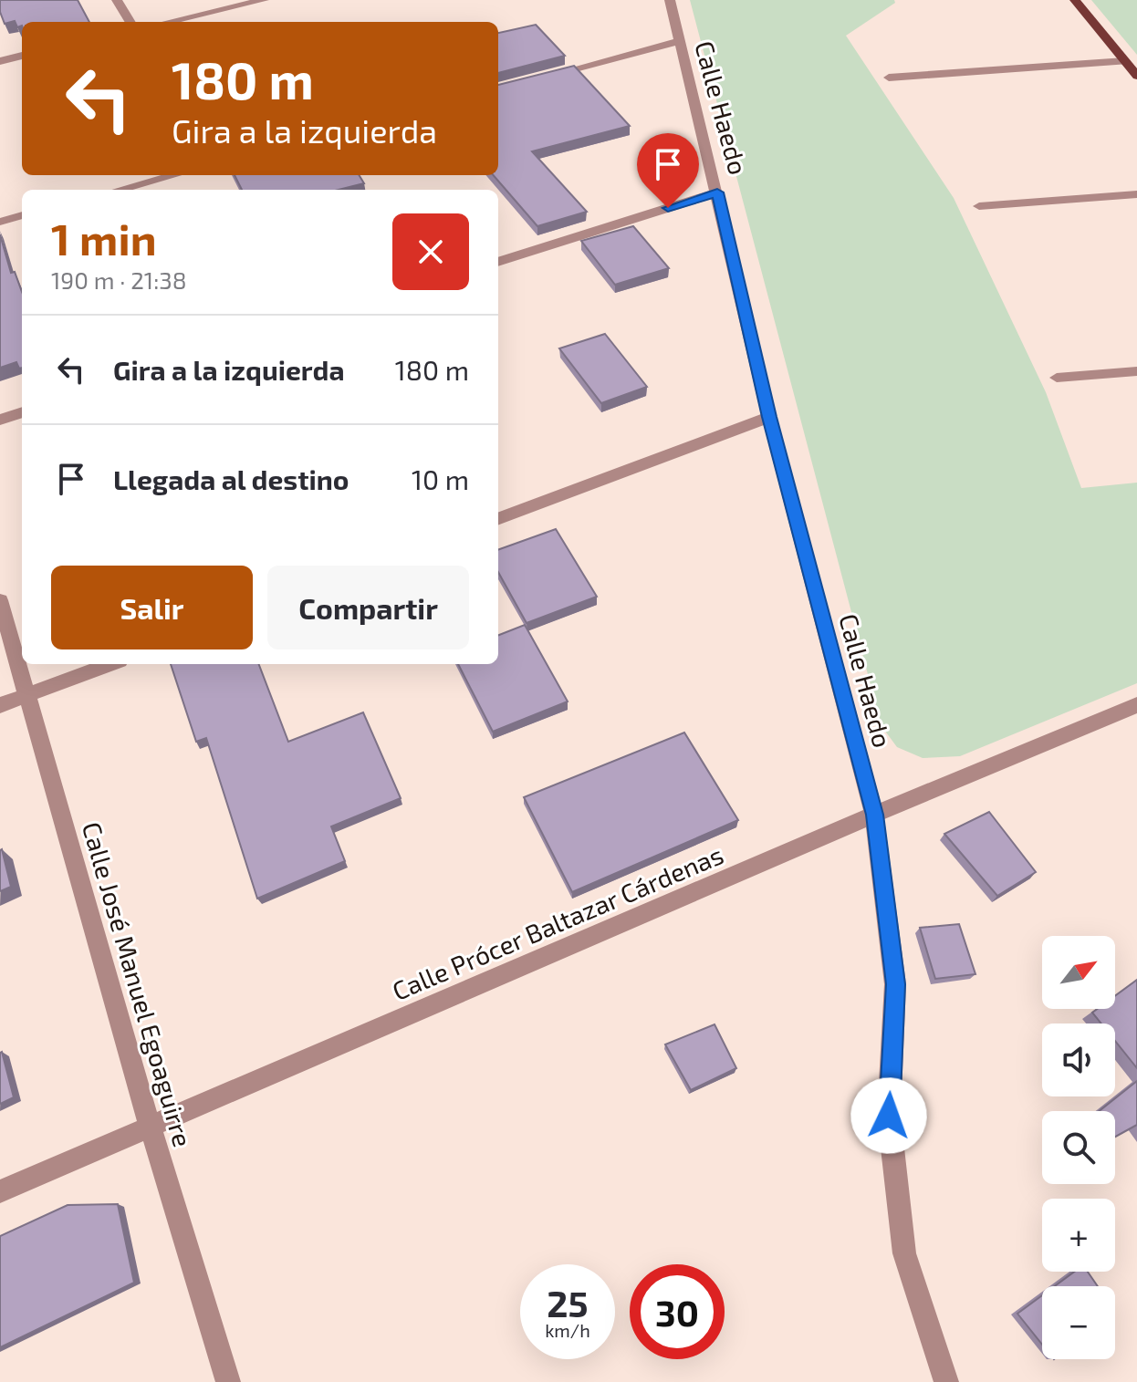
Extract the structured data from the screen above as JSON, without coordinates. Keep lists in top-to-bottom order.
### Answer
{
  "streets": {
    "street": ["Calle Haedo", "Calle Prócer Baltazar Cárdenas", "Calle José Manuel Egoaguirre"]
  },
  "crossings": [
    ["Calle Haedo", "Calle Prócer Baltazar Cárdenas"],
    ["Calle Prócer Baltazar Cárdenas", "Calle José Manuel Egoaguirre"]
  ],
  "north": "top right",
  "page": {
    "turn": ["180 m", "Gira a la izquierda"],
    "heading": ["1 min", "190 m · 21:38"],
    "list": [
      {
        "name": "Gira a la izquierda",
        "value": "180 m"
      },
      {
        "name": "Llegada al destino",
        "value": "10 m"
      }
    ],
    "buttons": ["Salir", "Compartir"],
    "map_buttons": ["+", "−"],
    "speed": "25 km/h",
    "limit": "30"
  }
}
